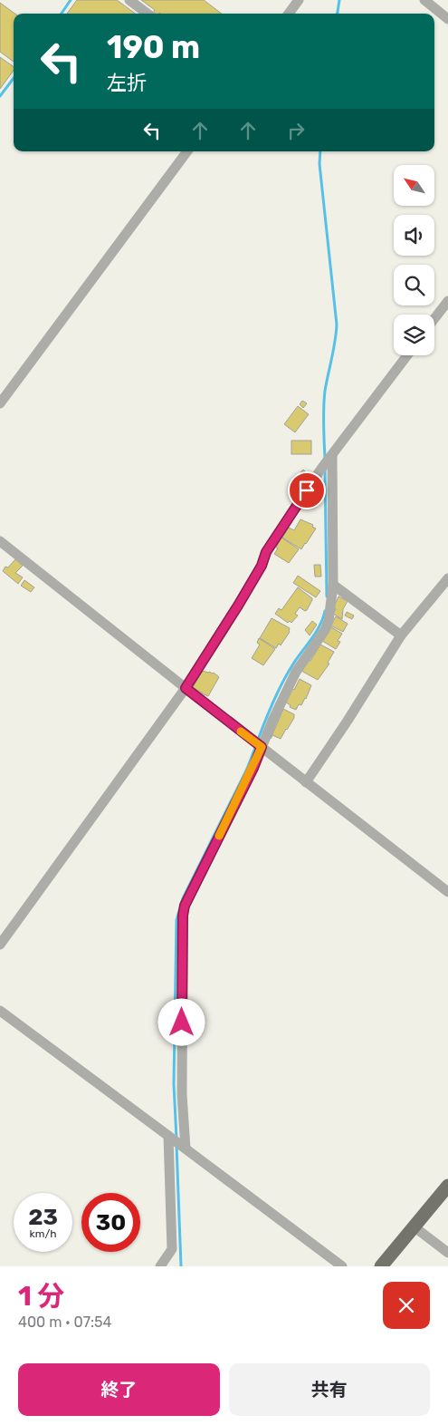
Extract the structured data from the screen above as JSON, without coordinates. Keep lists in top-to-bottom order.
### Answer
{
  "north": "top left",
  "page": {
    "turn": ["190 m", "左折"],
    "speed": "23 km/h",
    "limit": "30",
    "heading": ["1 分", "400 m · 07:54"],
    "buttons": ["終了", "共有"]
  }
}
